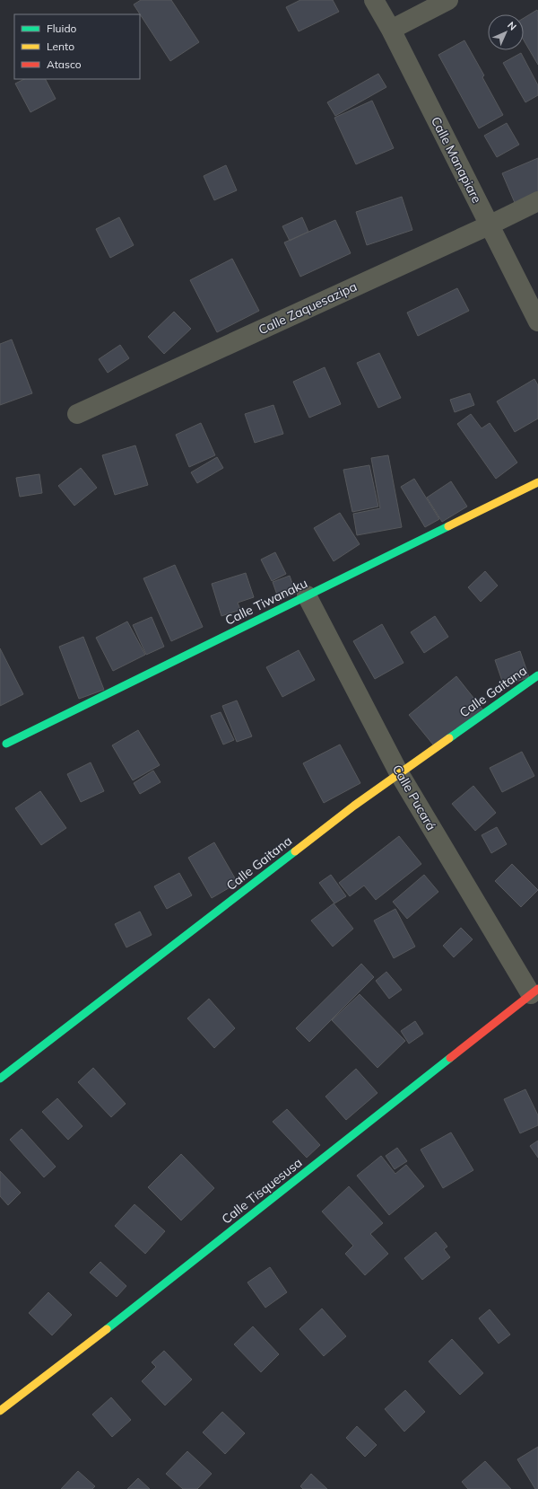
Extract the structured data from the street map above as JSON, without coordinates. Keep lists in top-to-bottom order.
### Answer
{
  "streets": {
    "street": [
      "Calle Manapiare",
      "Calle Zaquesazipa",
      "Calle Tiwanaku",
      "Calle Gaitana",
      "Calle Pucará",
      "Calle Tisquesusa"
    ]
  },
  "crossings": [
    ["Calle Manapiare", "Calle Zaquesazipa"],
    ["Calle Tiwanaku", "Calle Pucará"],
    ["Calle Gaitana", "Calle Pucará"],
    ["Calle Pucará", "Calle Tisquesusa"]
  ],
  "legend": ["Fluido", "Lento", "Atasco"],
  "north": "top right"
}
